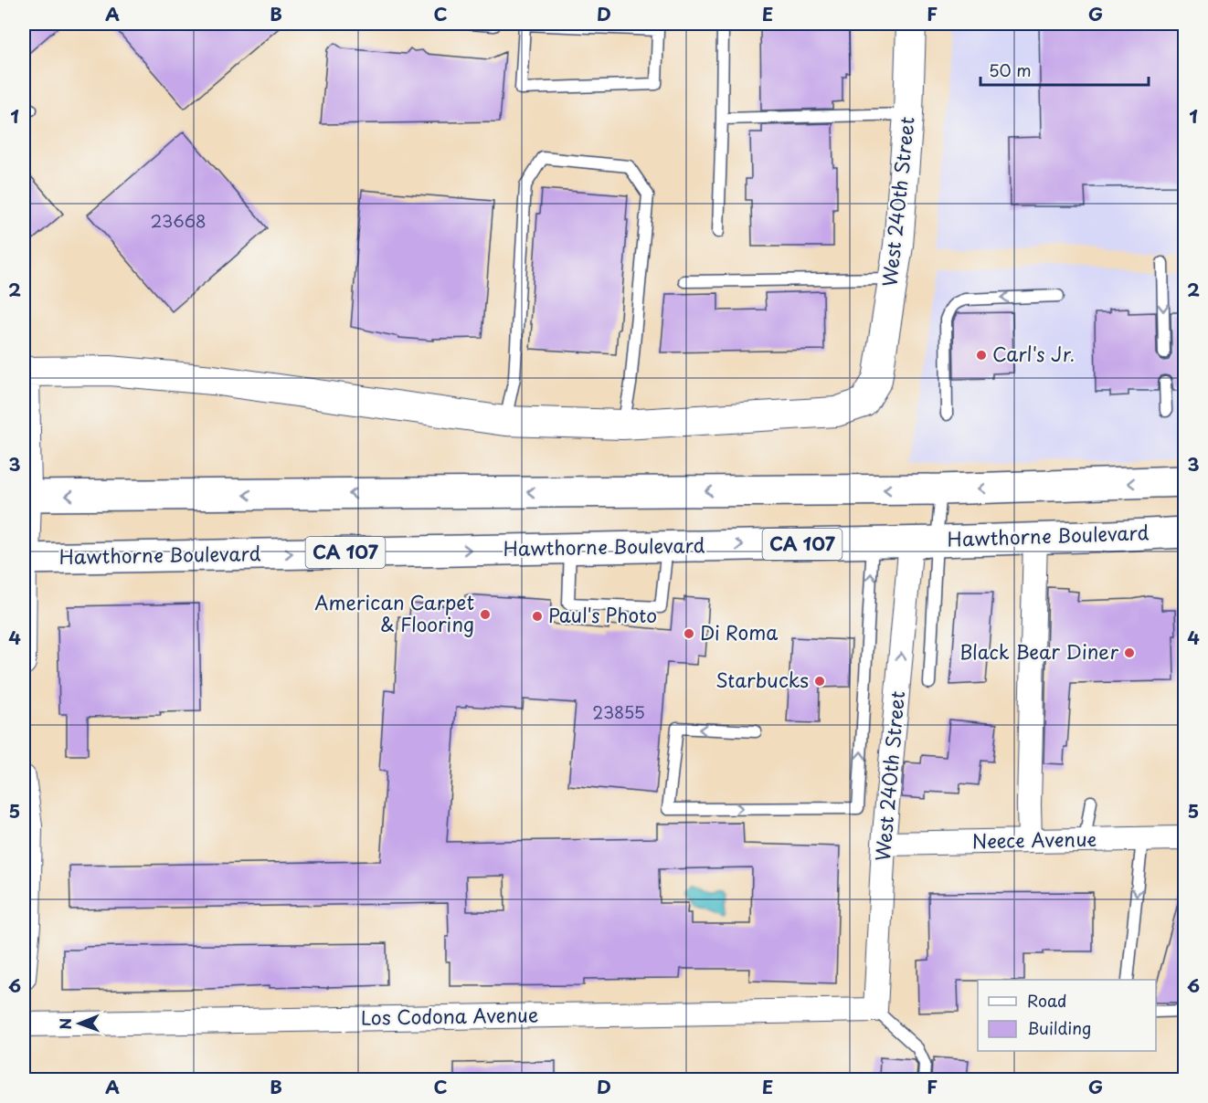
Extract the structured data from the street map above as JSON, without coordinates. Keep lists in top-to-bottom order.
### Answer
{
  "streets": {
    "main road": ["Hawthorne Boulevard", "CA 107"],
    "street": ["West 240th Street", "Neece Avenue", "Los Codona Avenue"]
  },
  "crossings": [
    ["West 240th Street", "Hawthorne Boulevard"],
    ["West 240th Street", "Neece Avenue"],
    ["West 240th Street", "Los Codona Avenue"]
  ],
  "places": [
    "Carl's Jr.",
    "American Carpet & Flooring",
    "Paul's Photo",
    "Di Roma",
    "Black Bear Diner",
    "Starbucks"
  ],
  "house_numbers": ["23668", "23855"],
  "legend": ["Road", "Building"],
  "scale_bar": "50 m",
  "north": "left",
  "grid": {
    "columns": [
      "A",
      "B",
      "C",
      "D",
      "E",
      "F",
      "G"
    ],
    "rows": [
      "1",
      "2",
      "3",
      "4",
      "5",
      "6"
    ]
  }
}
